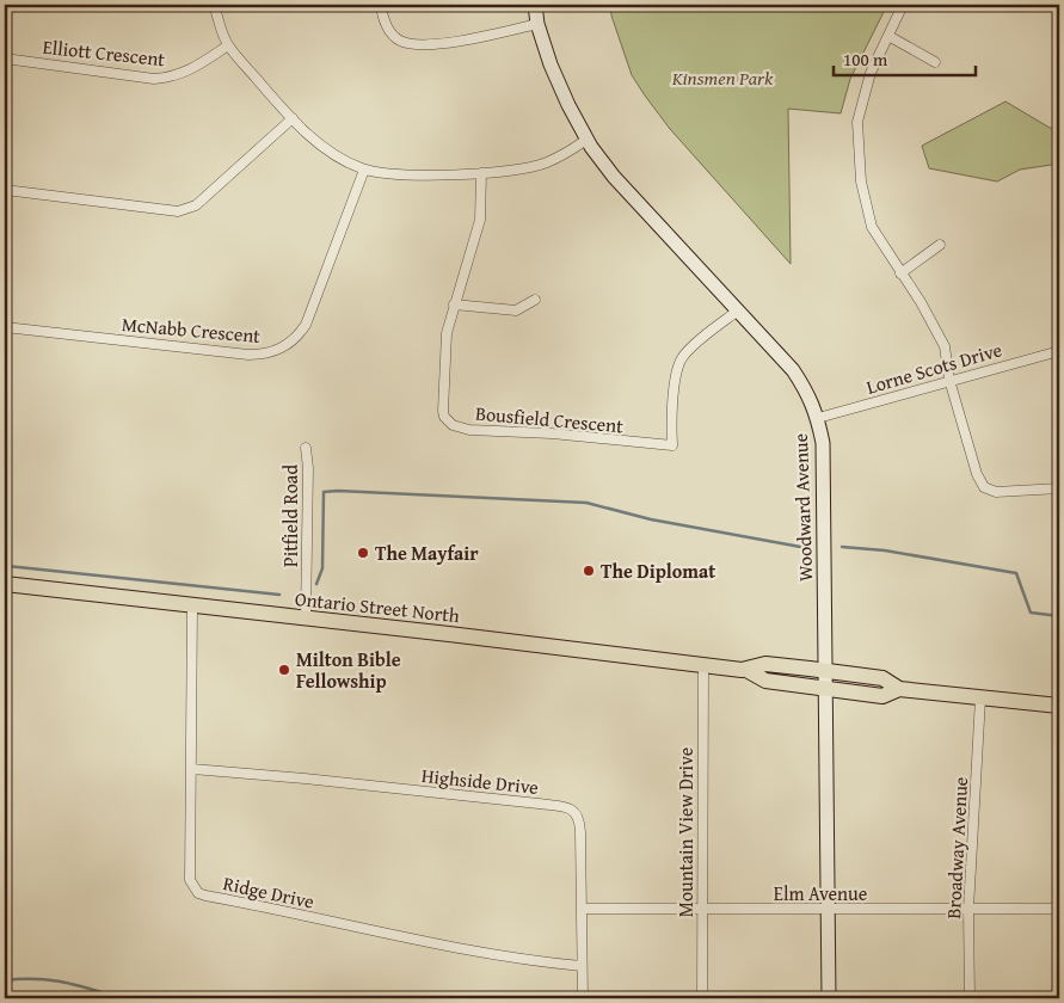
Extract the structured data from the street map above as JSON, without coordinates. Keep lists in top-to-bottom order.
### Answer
{
  "streets": {
    "main road": ["Ontario Street North"],
    "street": [
      "Elliott Crescent",
      "McNabb Crescent",
      "Lorne Scots Drive",
      "Bousfield Crescent",
      "Woodward Avenue",
      "Pitfield Road",
      "Highside Drive",
      "Mountain View Drive",
      "Broadway Avenue",
      "Ridge Drive",
      "Elm Avenue"
    ]
  },
  "crossings": [
    ["Lorne Scots Drive", "Woodward Avenue"],
    ["Bousfield Crescent", "Woodward Avenue"],
    ["Woodward Avenue", "Ontario Street North"],
    ["Woodward Avenue", "Elm Avenue"],
    ["Pitfield Road", "Ontario Street North"],
    ["Ontario Street North", "Mountain View Drive"],
    ["Ontario Street North", "Broadway Avenue"],
    ["Ontario Street North", "Ridge Drive"],
    ["Highside Drive", "Ridge Drive"],
    ["Highside Drive", "Elm Avenue"],
    ["Mountain View Drive", "Elm Avenue"],
    ["Broadway Avenue", "Elm Avenue"]
  ],
  "parks": ["Kinsmen Park"],
  "places": ["The Mayfair", "The Diplomat", "Milton Bible Fellowship"],
  "scale_bar": "100 m"
}
